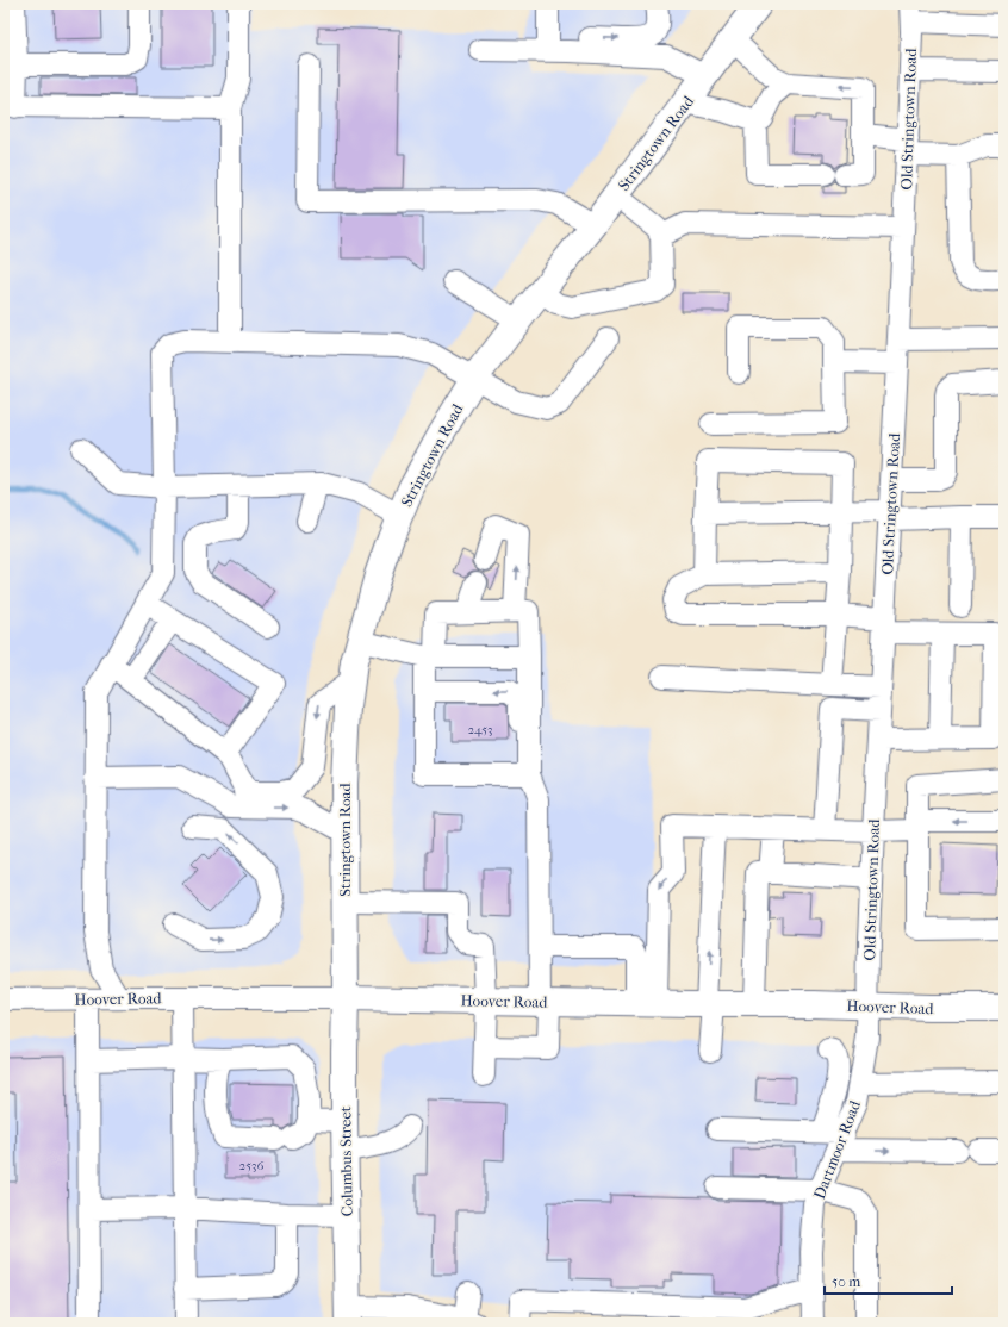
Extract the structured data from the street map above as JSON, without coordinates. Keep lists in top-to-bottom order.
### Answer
{
  "streets": {
    "main road": ["Stringtown Road", "Hoover Road", "Columbus Street"],
    "street": ["Old Stringtown Road", "Dartmoor Road"]
  },
  "crossings": [
    ["Old Stringtown Road", "Hoover Road"],
    ["Old Stringtown Road", "Dartmoor Road"],
    ["Stringtown Road", "Hoover Road"],
    ["Stringtown Road", "Columbus Street"],
    ["Hoover Road", "Dartmoor Road"],
    ["Hoover Road", "Columbus Street"]
  ],
  "house_numbers": ["2453", "2536"],
  "scale_bar": "50 m"
}
